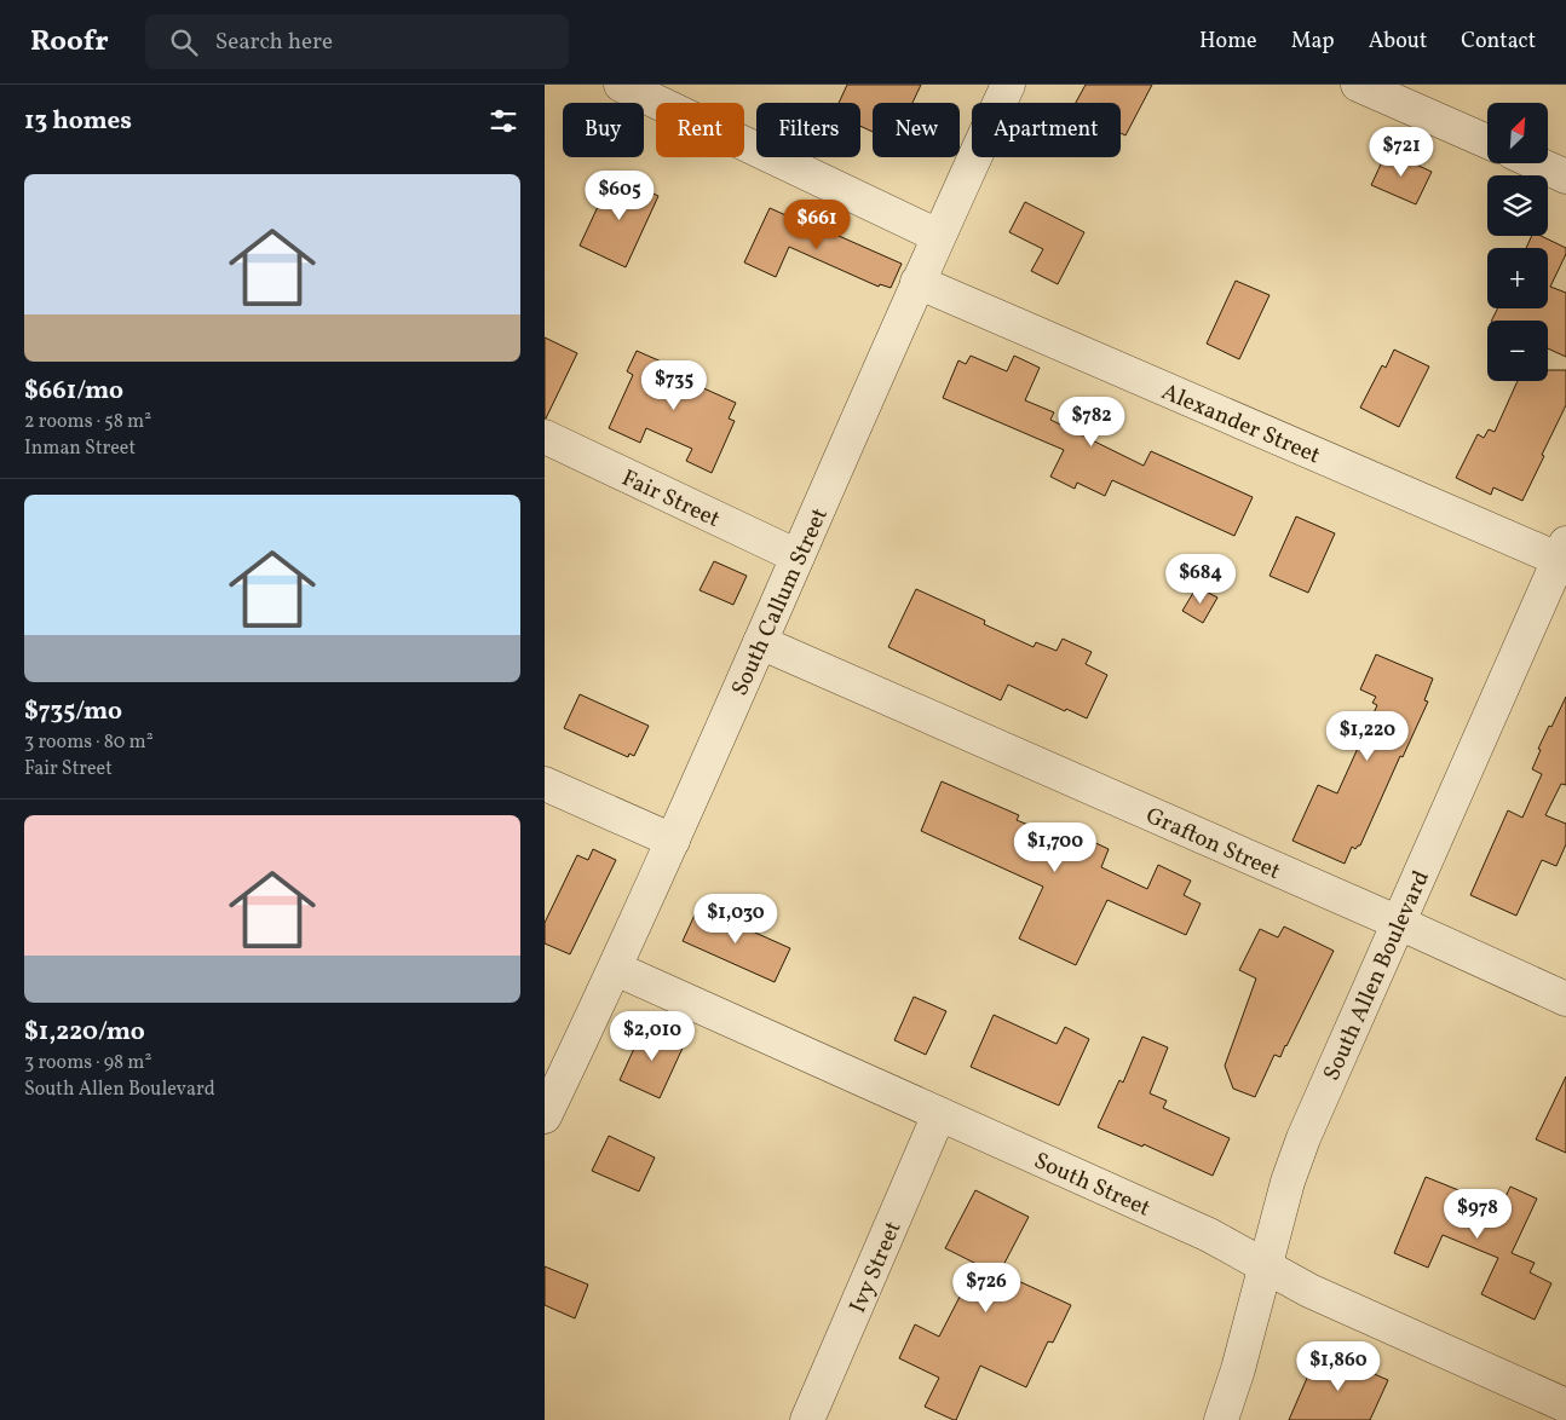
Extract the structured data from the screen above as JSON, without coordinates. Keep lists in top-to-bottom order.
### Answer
{
  "streets": {
    "street": [
      "Alexander Street",
      "Fair Street",
      "South Callum Street",
      "Grafton Street",
      "South Allen Boulevard",
      "South Street",
      "Ivy Street"
    ]
  },
  "crossings": [
    ["Alexander Street", "South Callum Street"],
    ["Alexander Street", "South Allen Boulevard"],
    ["Fair Street", "South Callum Street"],
    ["South Callum Street", "Grafton Street"],
    ["South Callum Street", "South Street"],
    ["Grafton Street", "South Allen Boulevard"],
    ["South Allen Boulevard", "South Street"],
    ["South Street", "Ivy Street"]
  ],
  "north": "top right",
  "page": {
    "header": "Roofr",
    "search": "Search here",
    "nav": [
      "Home",
      "Map",
      "About",
      "Contact"
    ],
    "heading": "13 homes",
    "map_buttons": ["+", "−"],
    "chip": [
      "Buy",
      "Rent",
      "Filters",
      "New",
      "Apartment"
    ],
    "price": [
      "$721",
      "$605",
      "$661",
      "$735",
      "$782",
      "$684",
      "$1,220",
      "$1,700",
      "$1,030",
      "$2,010",
      "$978",
      "$726",
      "$1,860"
    ],
    "list": [
      {
        "name": "$661/mo",
        "note": "2 rooms · 58 m² · Inman Street"
      },
      {
        "name": "$735/mo",
        "note": "3 rooms · 80 m² · Fair Street"
      },
      {
        "name": "$1,220/mo",
        "note": "3 rooms · 98 m² · South Allen Boulevard"
      }
    ]
  }
}
